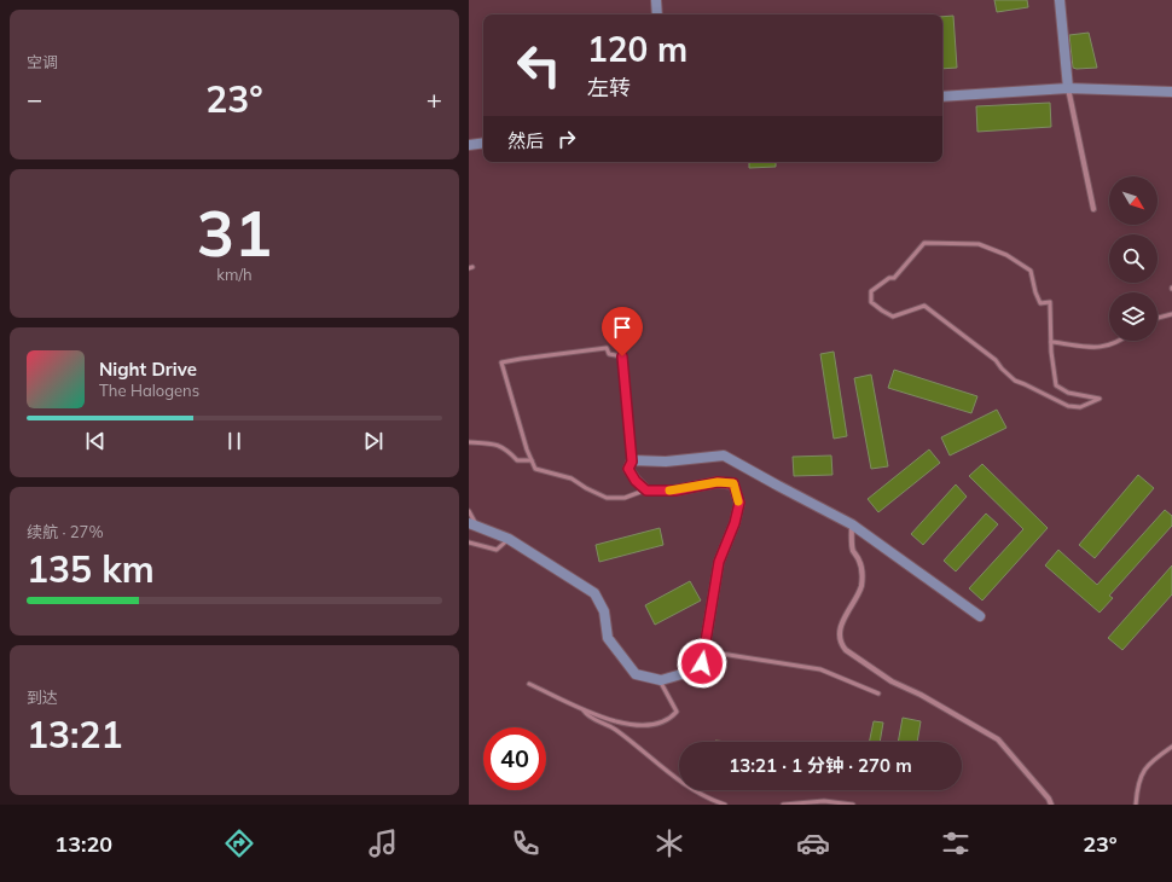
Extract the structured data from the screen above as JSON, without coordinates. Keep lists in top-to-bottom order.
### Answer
{
  "north": "bottom right",
  "page": {
    "tile": [
      "空调",
      ["31", "km/h"],
      ["续航 · 27%", "135 km"],
      ["到达", "13:21"]
    ],
    "turn": ["120 m", "左转"],
    "heat": ["−", "23°", "+"],
    "then": "然后",
    "song": ["Night Drive", "The Halogens"],
    "limit": "40",
    "trip": "13:21 · 1 分钟 · 270 m",
    "tabs": ["13:20", "23°"]
  }
}
